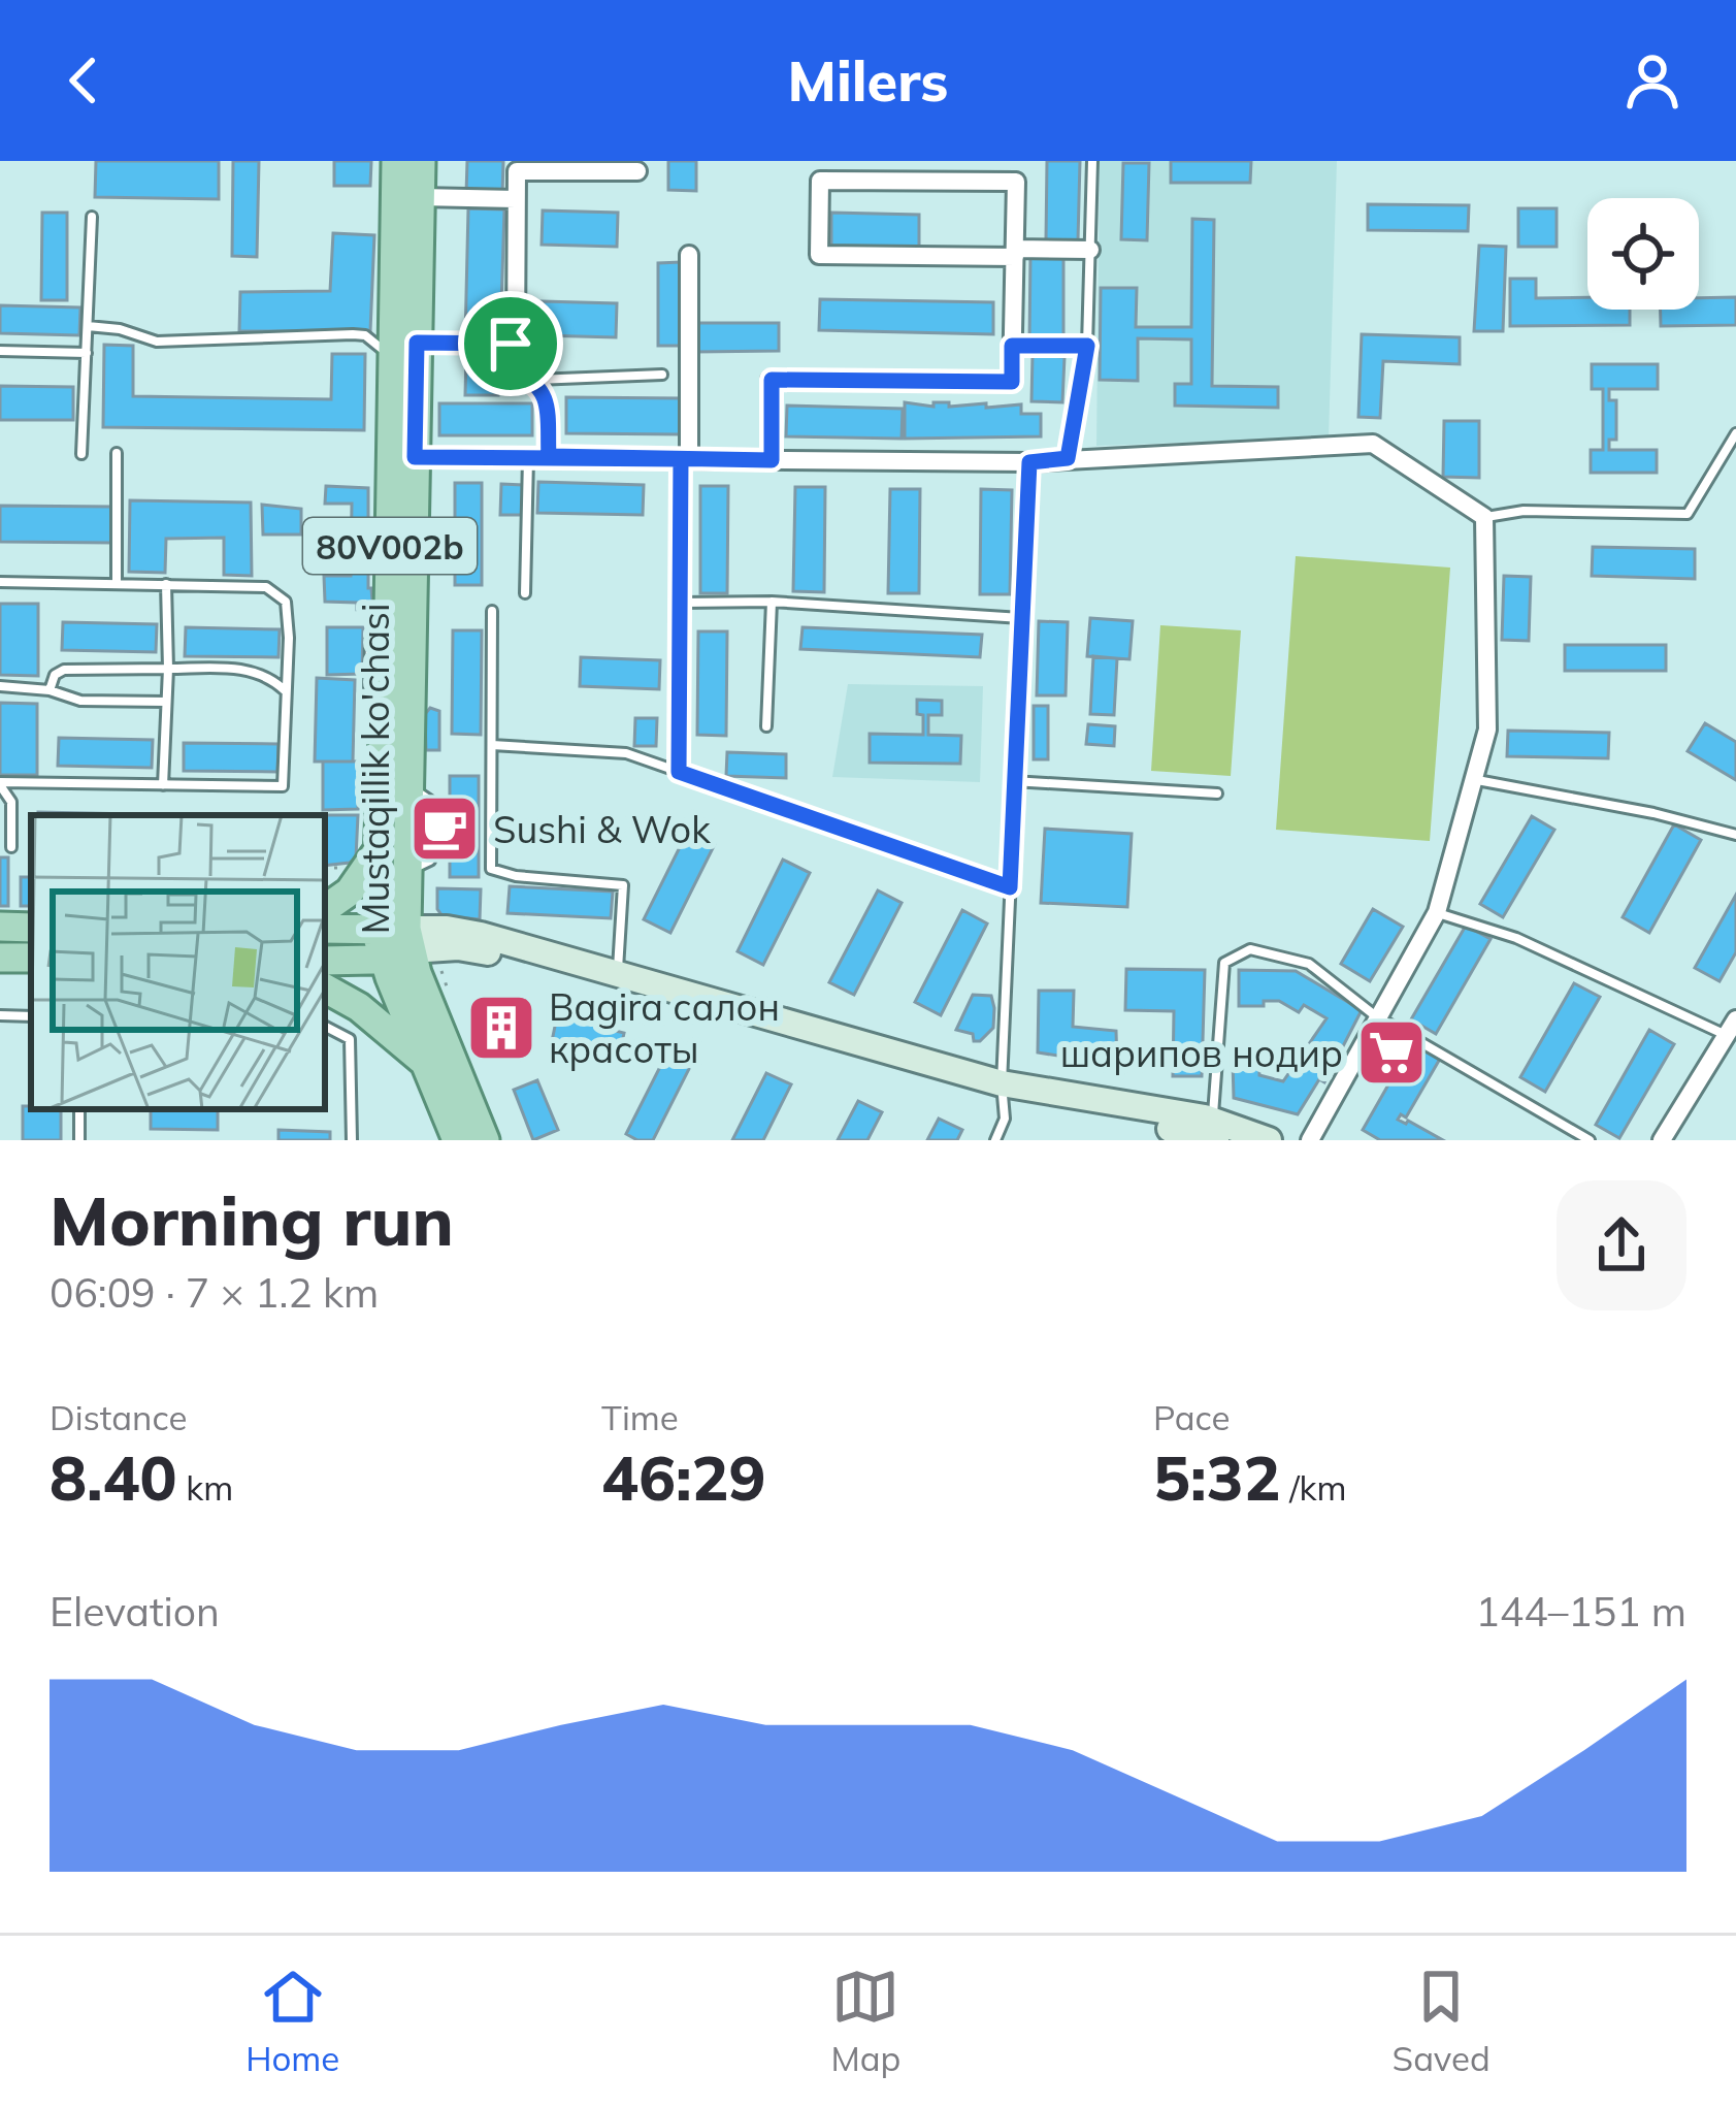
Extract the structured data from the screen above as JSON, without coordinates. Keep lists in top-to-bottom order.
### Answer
{
  "streets": {
    "main road": ["80V002b", "Mustaqillik ko'chasi"]
  },
  "places": {
    "cafe": ["Sushi & Wok"],
    "building": ["Bagira салон красоты"],
    "supermarket": ["шарипов нодир"]
  },
  "page": {
    "header": "Milers",
    "heading": ["Morning run", "06:09 · 7 × 1.2 km"],
    "stats": [
      ["Distance", "8.40 km"],
      ["Time", "46:29"],
      ["Pace", "5:32 /km"]
    ],
    "chart": ["Elevation", "144–151 m"],
    "tabs": ["Home", "Map", "Saved"]
  }
}
